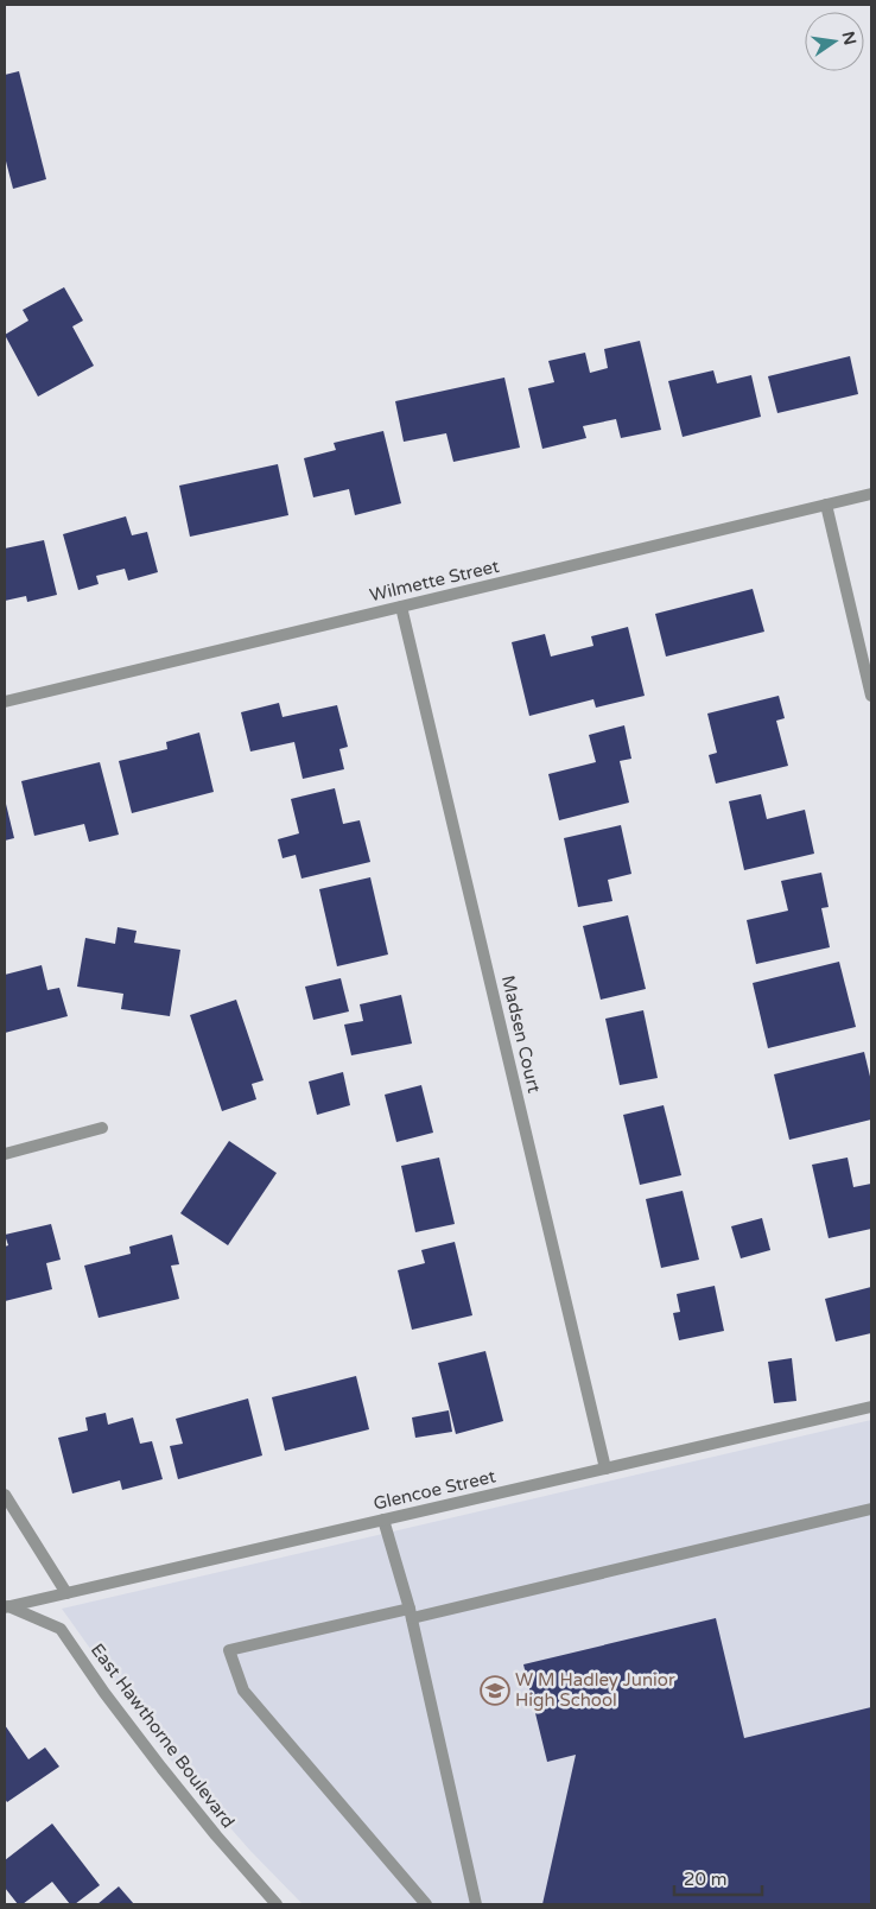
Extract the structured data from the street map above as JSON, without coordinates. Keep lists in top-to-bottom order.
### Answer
{
  "streets": {
    "street": [
      "Wilmette Street",
      "Madsen Court",
      "Glencoe Street",
      "East Hawthorne Boulevard"
    ]
  },
  "crossings": [
    ["Wilmette Street", "Madsen Court"],
    ["Madsen Court", "Glencoe Street"],
    ["Glencoe Street", "East Hawthorne Boulevard"]
  ],
  "places": {
    "school or university": ["W M Hadley Junior High School"]
  },
  "scale_bar": "20 m",
  "north": "right"
}
